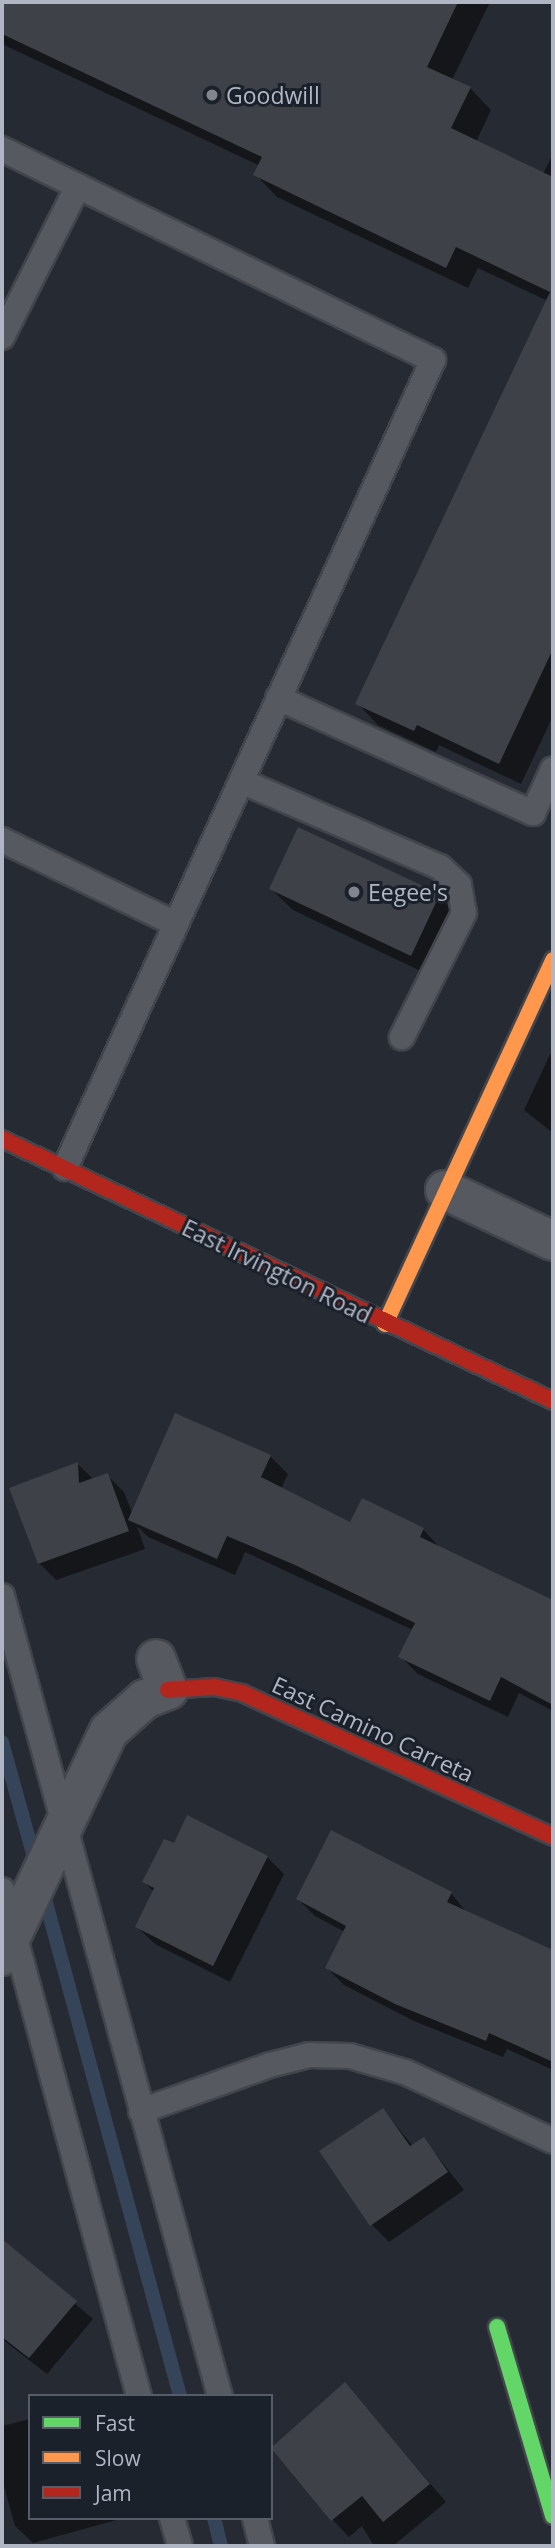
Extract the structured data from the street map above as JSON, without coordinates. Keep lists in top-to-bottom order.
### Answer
{
  "streets": {
    "street": ["East Irvington Road", "East Camino Carreta"]
  },
  "places": ["Goodwill", "Eegee's"],
  "legend": ["Fast", "Slow", "Jam"]
}
